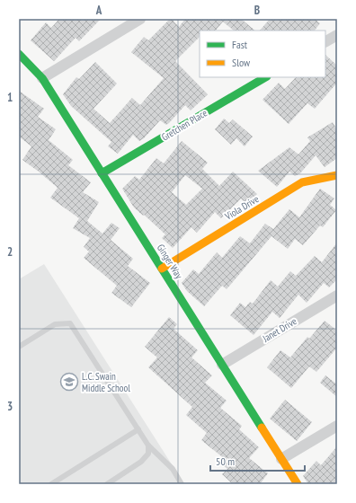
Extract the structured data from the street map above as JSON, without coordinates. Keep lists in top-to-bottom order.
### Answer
{
  "streets": {
    "street": [
      "Gretchen Place",
      "Viola Drive",
      "Ginger Way",
      "Janet Drive"
    ]
  },
  "crossings": [
    ["Gretchen Place", "Ginger Way"],
    ["Viola Drive", "Ginger Way"],
    ["Ginger Way", "Janet Drive"]
  ],
  "places": {
    "school or university": ["L.C. Swain Middle School"]
  },
  "legend": ["Fast", "Slow"],
  "scale_bar": "50 m",
  "grid": {
    "columns": ["A", "B"],
    "rows": ["1", "2", "3"]
  }
}
